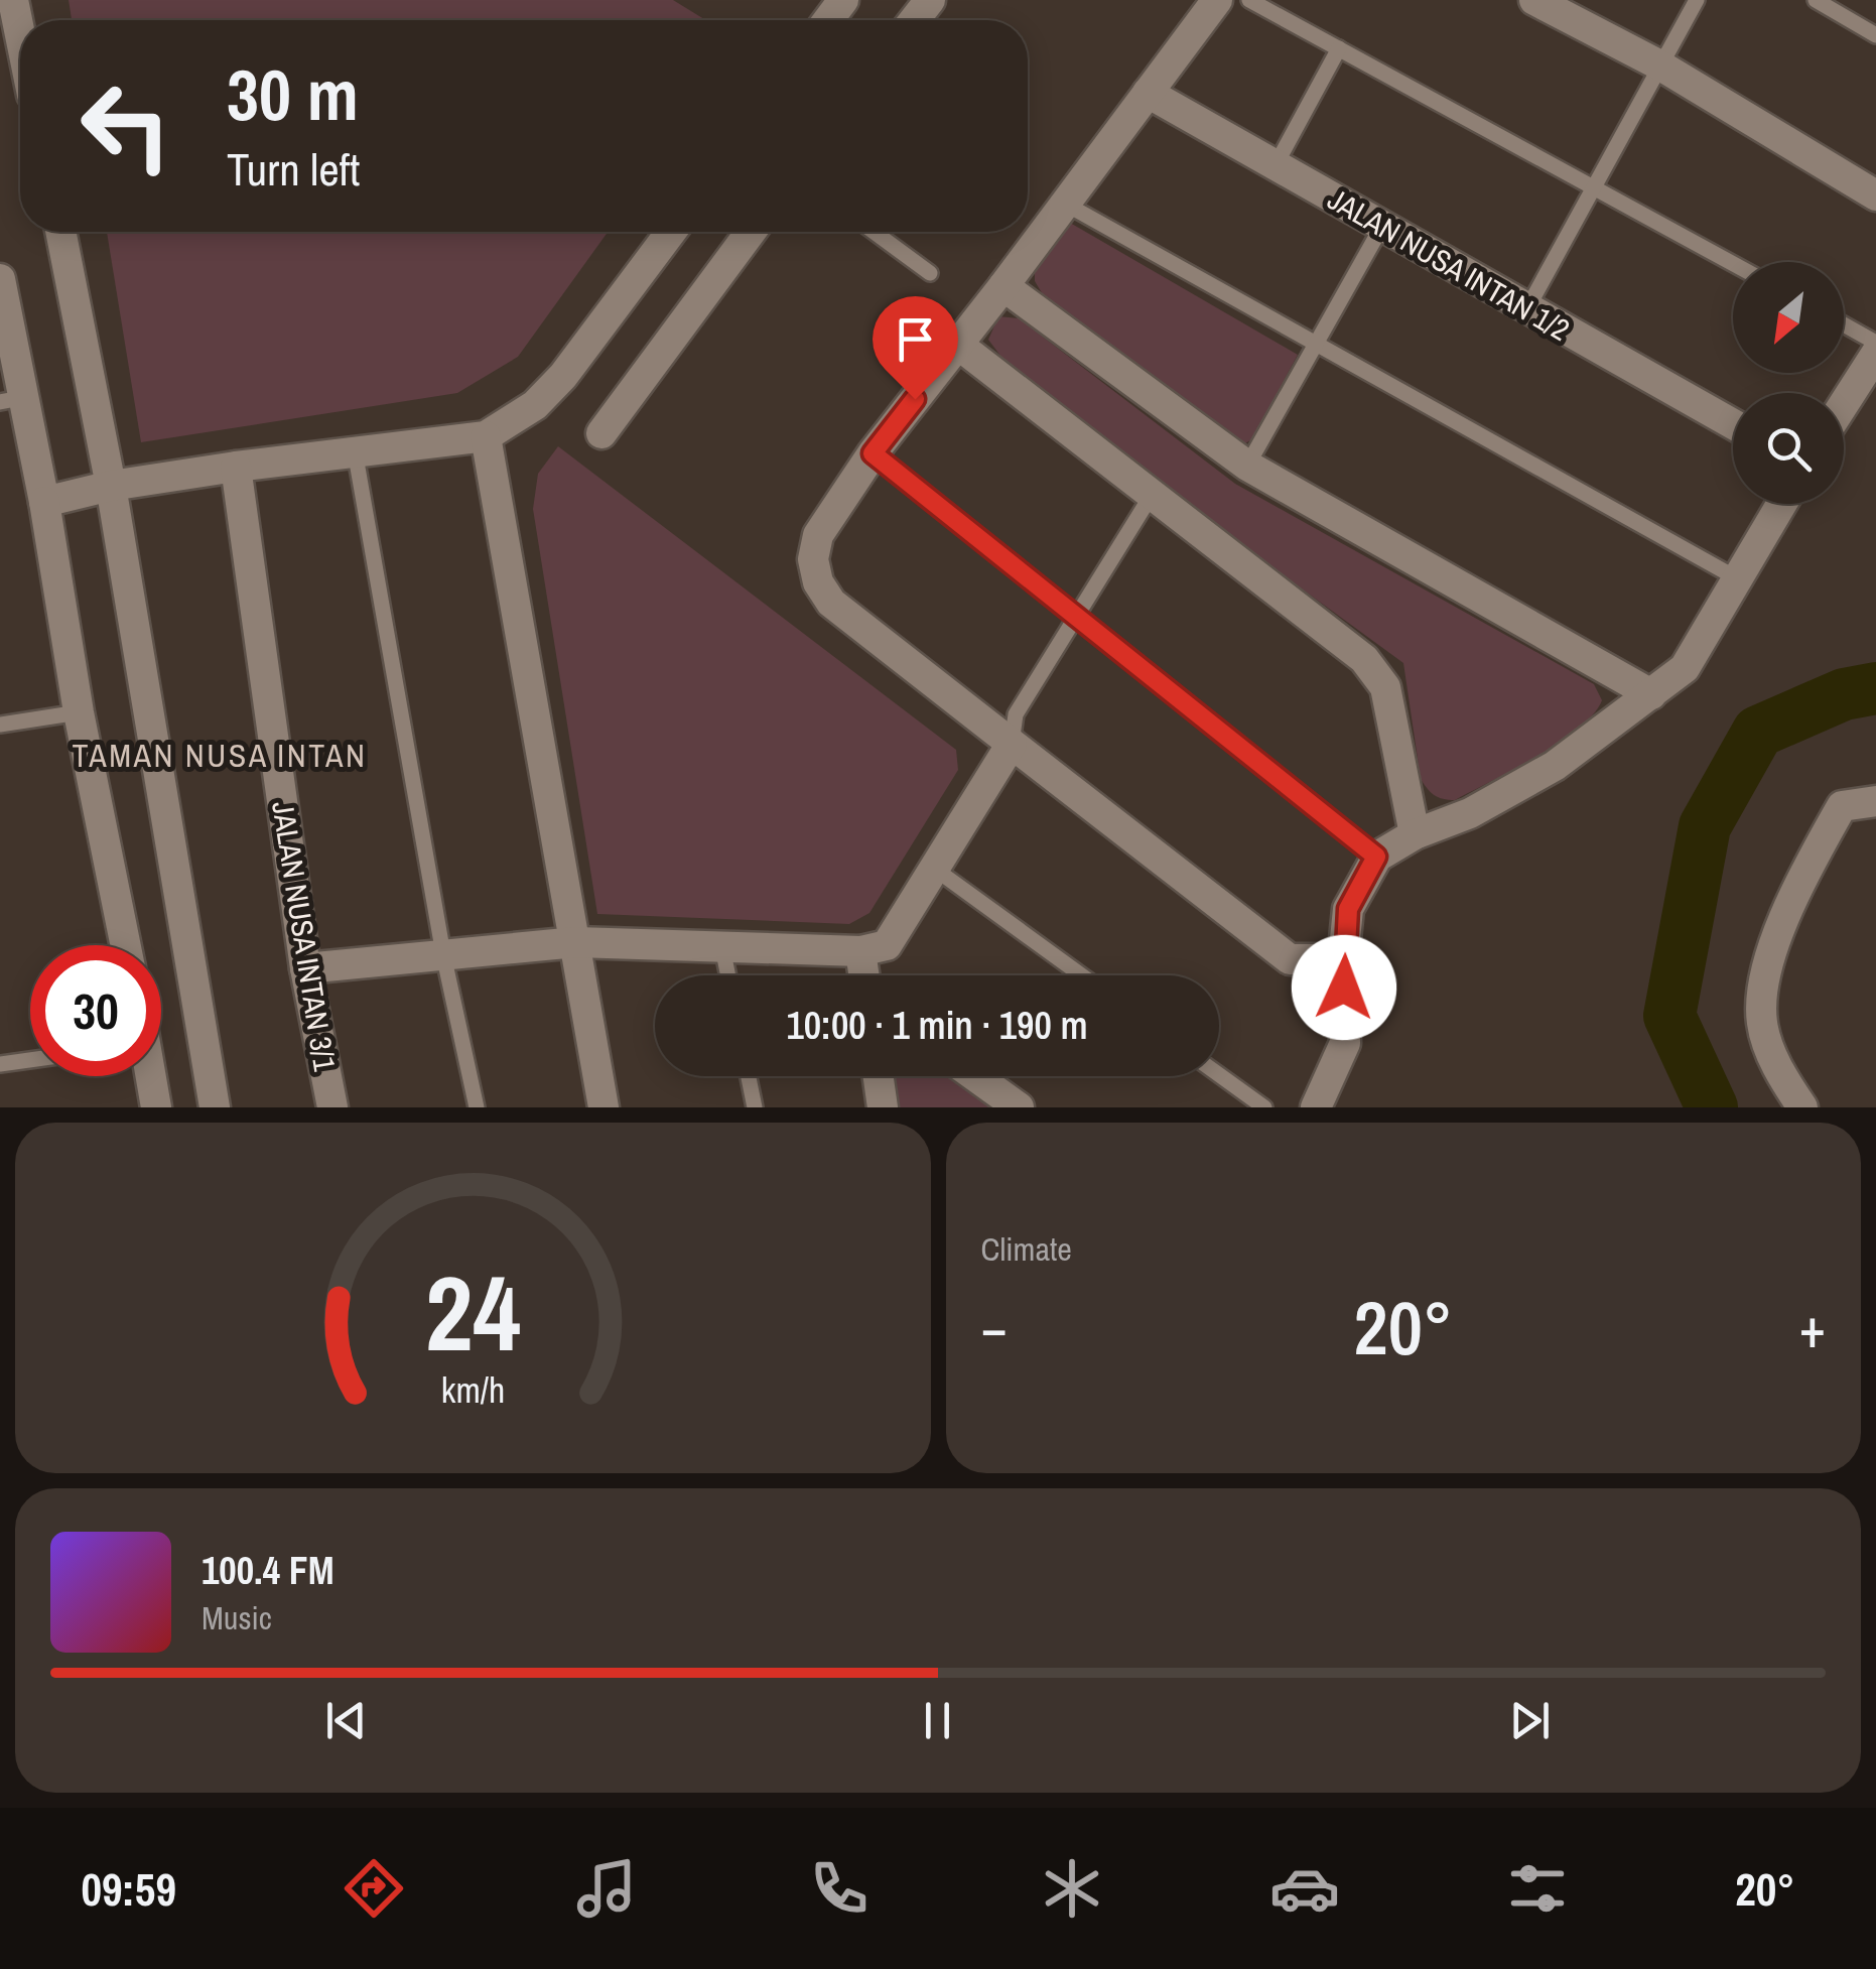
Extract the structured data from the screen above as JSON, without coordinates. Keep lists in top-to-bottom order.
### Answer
{
  "streets": {
    "street": ["JALAN NUSA INTAN 1/2", "JALAN NUSA INTAN 3/1"]
  },
  "districts": ["TAMAN NUSA INTAN"],
  "north": "bottom left",
  "page": {
    "turn": ["30 m", "Turn left"],
    "limit": "30",
    "trip": "10:00 · 1 min · 190 m",
    "tile": "Climate",
    "heat": ["−", "20°", "+"],
    "song": ["100.4 FM", "Music"],
    "tabs": ["09:59", "20°"],
    "gauge": ["24", "km/h"]
  }
}
